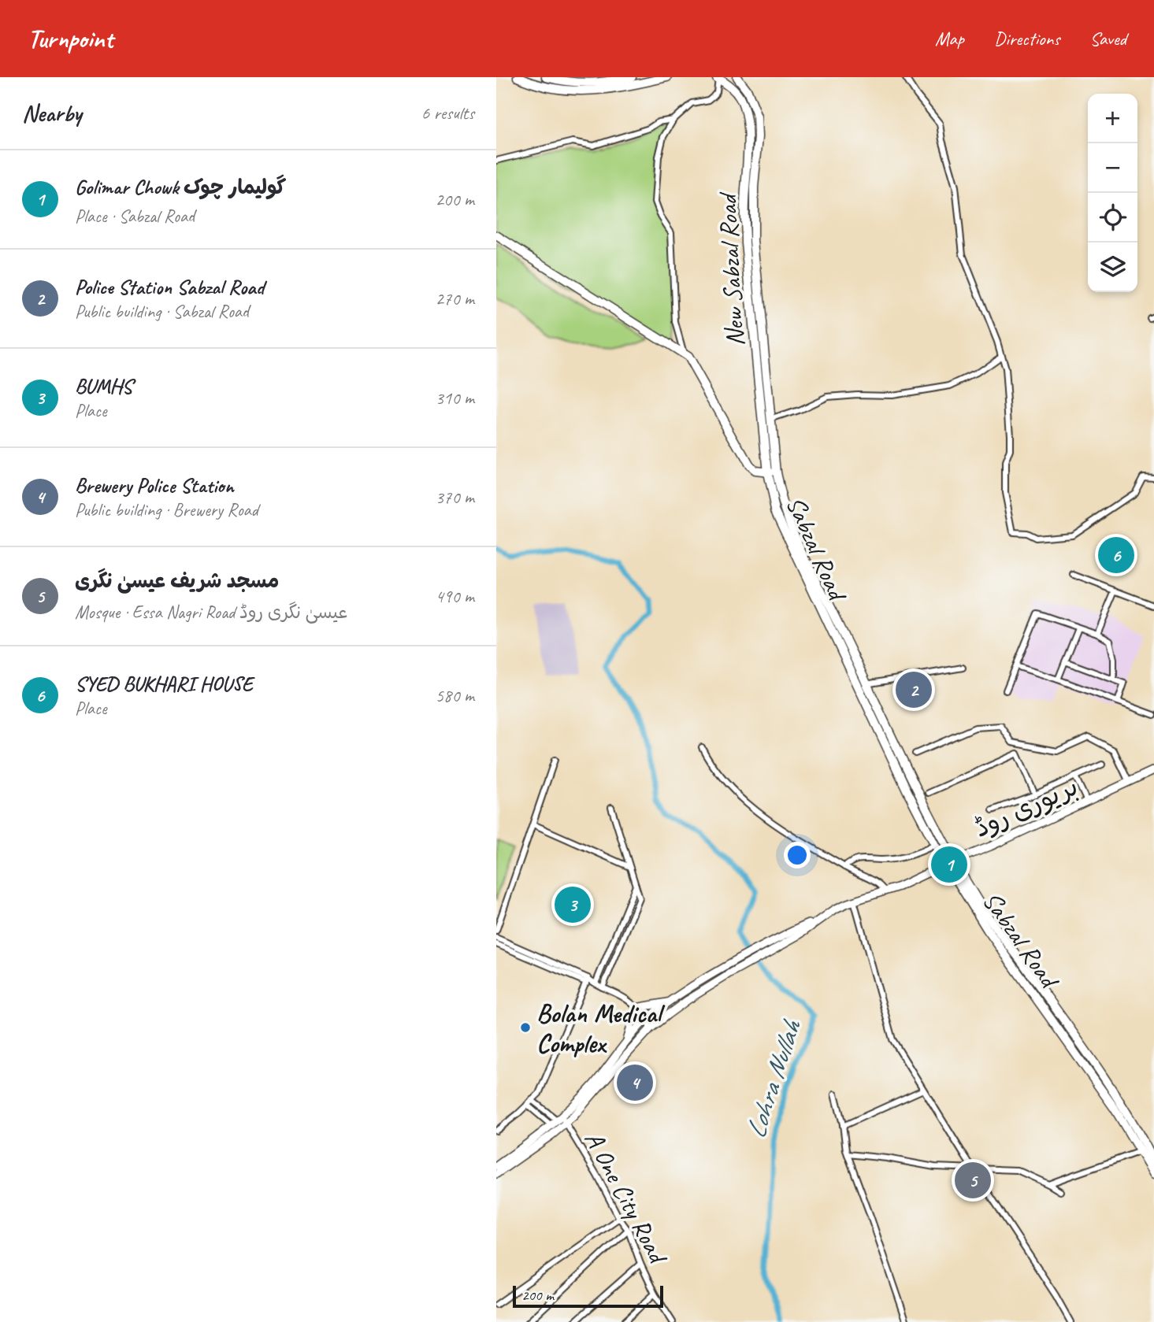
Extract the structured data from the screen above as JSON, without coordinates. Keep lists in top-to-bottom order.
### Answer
{
  "streets": {
    "main road": ["New Sabzal Road", "Sabzal Road", "بریوری روڈ"],
    "street": ["A One City Road"]
  },
  "crossings": [
    ["New Sabzal Road", "Sabzal Road"],
    ["Sabzal Road", "بریوری روڈ"]
  ],
  "water": ["Lohra Nullah"],
  "places": ["Bolan Medical Complex"],
  "scale_bar": "200 m",
  "page": {
    "header": "Turnpoint",
    "nav": ["Map", "Directions", "Saved"],
    "heading": ["Nearby", "6 results"],
    "map_buttons": ["+", "−"],
    "list": [
      {
        "mark": "1",
        "name": "Golimar Chowk گولیمار چوک",
        "note": "Place · Sabzal Road",
        "value": "200 m"
      },
      {
        "mark": "2",
        "name": "Police Station Sabzal Road",
        "note": "Public building · Sabzal Road",
        "value": "270 m"
      },
      {
        "mark": "3",
        "name": "BUMHS",
        "note": "Place",
        "value": "310 m"
      },
      {
        "mark": "4",
        "name": "Brewery Police Station",
        "note": "Public building · Brewery Road",
        "value": "370 m"
      },
      {
        "mark": "5",
        "name": "مسجد شریف عیسیٰ نگری",
        "note": "Mosque · Essa Nagri Road عیسیٰ نگری روڈ",
        "value": "490 m"
      },
      {
        "mark": "6",
        "name": "SYED BUKHARI HOUSE",
        "note": "Place",
        "value": "580 m"
      }
    ],
    "pins": [
      "6",
      "2",
      "1",
      "3",
      "4",
      "5"
    ],
    "scale": "200 m"
  }
}
